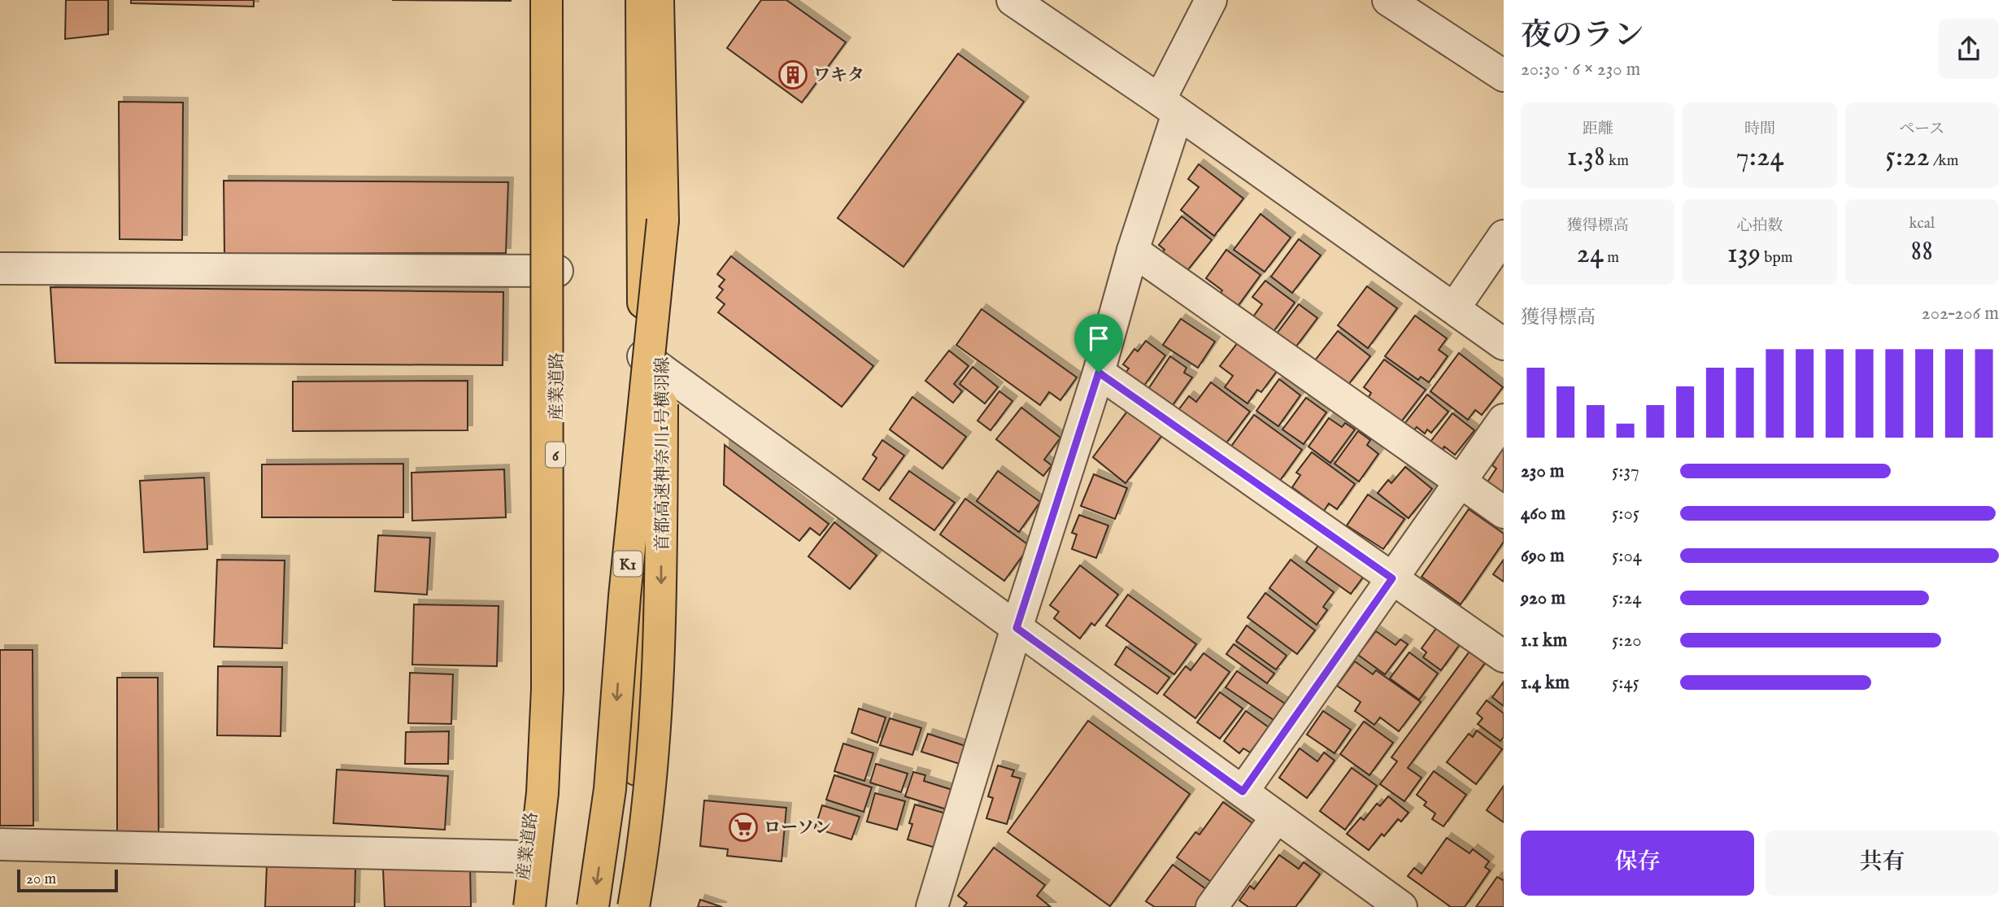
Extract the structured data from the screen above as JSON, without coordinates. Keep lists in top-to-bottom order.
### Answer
{
  "streets": {
    "main road": [
      "産業道路",
      "首都高速神奈川1号横羽線",
      "6",
      "K1"
    ]
  },
  "crossings": [
    ["首都高速神奈川1号横羽線", "K1"]
  ],
  "places": {
    "building": ["ワキタ"],
    "supermarket": ["ローソン"]
  },
  "scale_bar": "20 m",
  "page": {
    "heading": ["夜のラン", "20:30 · 6 × 230 m"],
    "stats": [
      ["距離", "1.38 km"],
      ["時間", "7:24"],
      ["ペース", "5:22 /km"],
      ["獲得標高", "24 m"],
      ["心拍数", "139 bpm"],
      ["kcal", "88"]
    ],
    "chart": ["獲得標高", "202–206 m"],
    "list": [
      {
        "name": "230 m",
        "note": "5:37"
      },
      {
        "name": "460 m",
        "note": "5:05"
      },
      {
        "name": "690 m",
        "note": "5:04"
      },
      {
        "name": "920 m",
        "note": "5:24"
      },
      {
        "name": "1.1 km",
        "note": "5:20"
      },
      {
        "name": "1.4 km",
        "note": "5:45"
      }
    ],
    "buttons": ["保存", "共有"],
    "scale": "20 m"
  }
}
